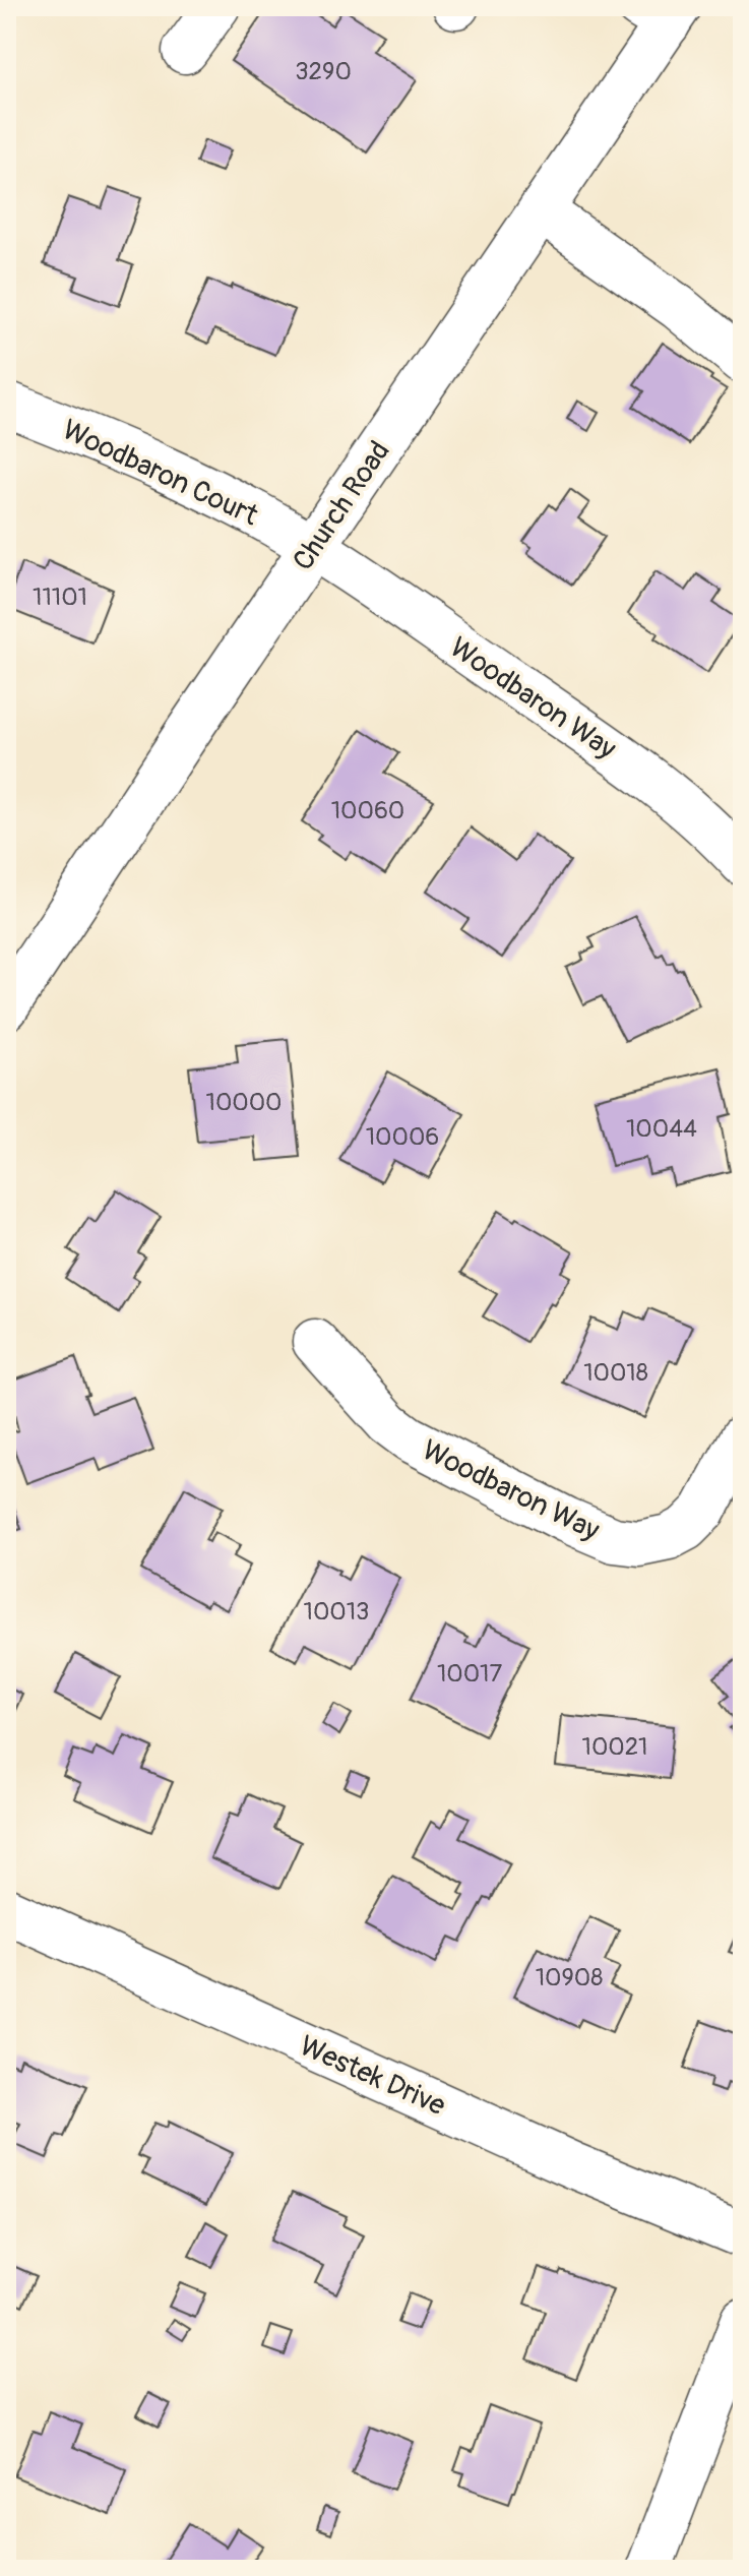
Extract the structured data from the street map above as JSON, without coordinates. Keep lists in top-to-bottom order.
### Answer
{
  "streets": {
    "street": [
      "Woodbaron Court",
      "Church Road",
      "Woodbaron Way",
      "Westek Drive"
    ]
  },
  "crossings": [
    ["Woodbaron Court", "Church Road"],
    ["Woodbaron Court", "Woodbaron Way"],
    ["Church Road", "Woodbaron Way"]
  ],
  "house_numbers": [
    "3290",
    "11101",
    "10060",
    "10000",
    "10044",
    "10006",
    "10018",
    "10013",
    "10017",
    "10021",
    "10908"
  ]
}
